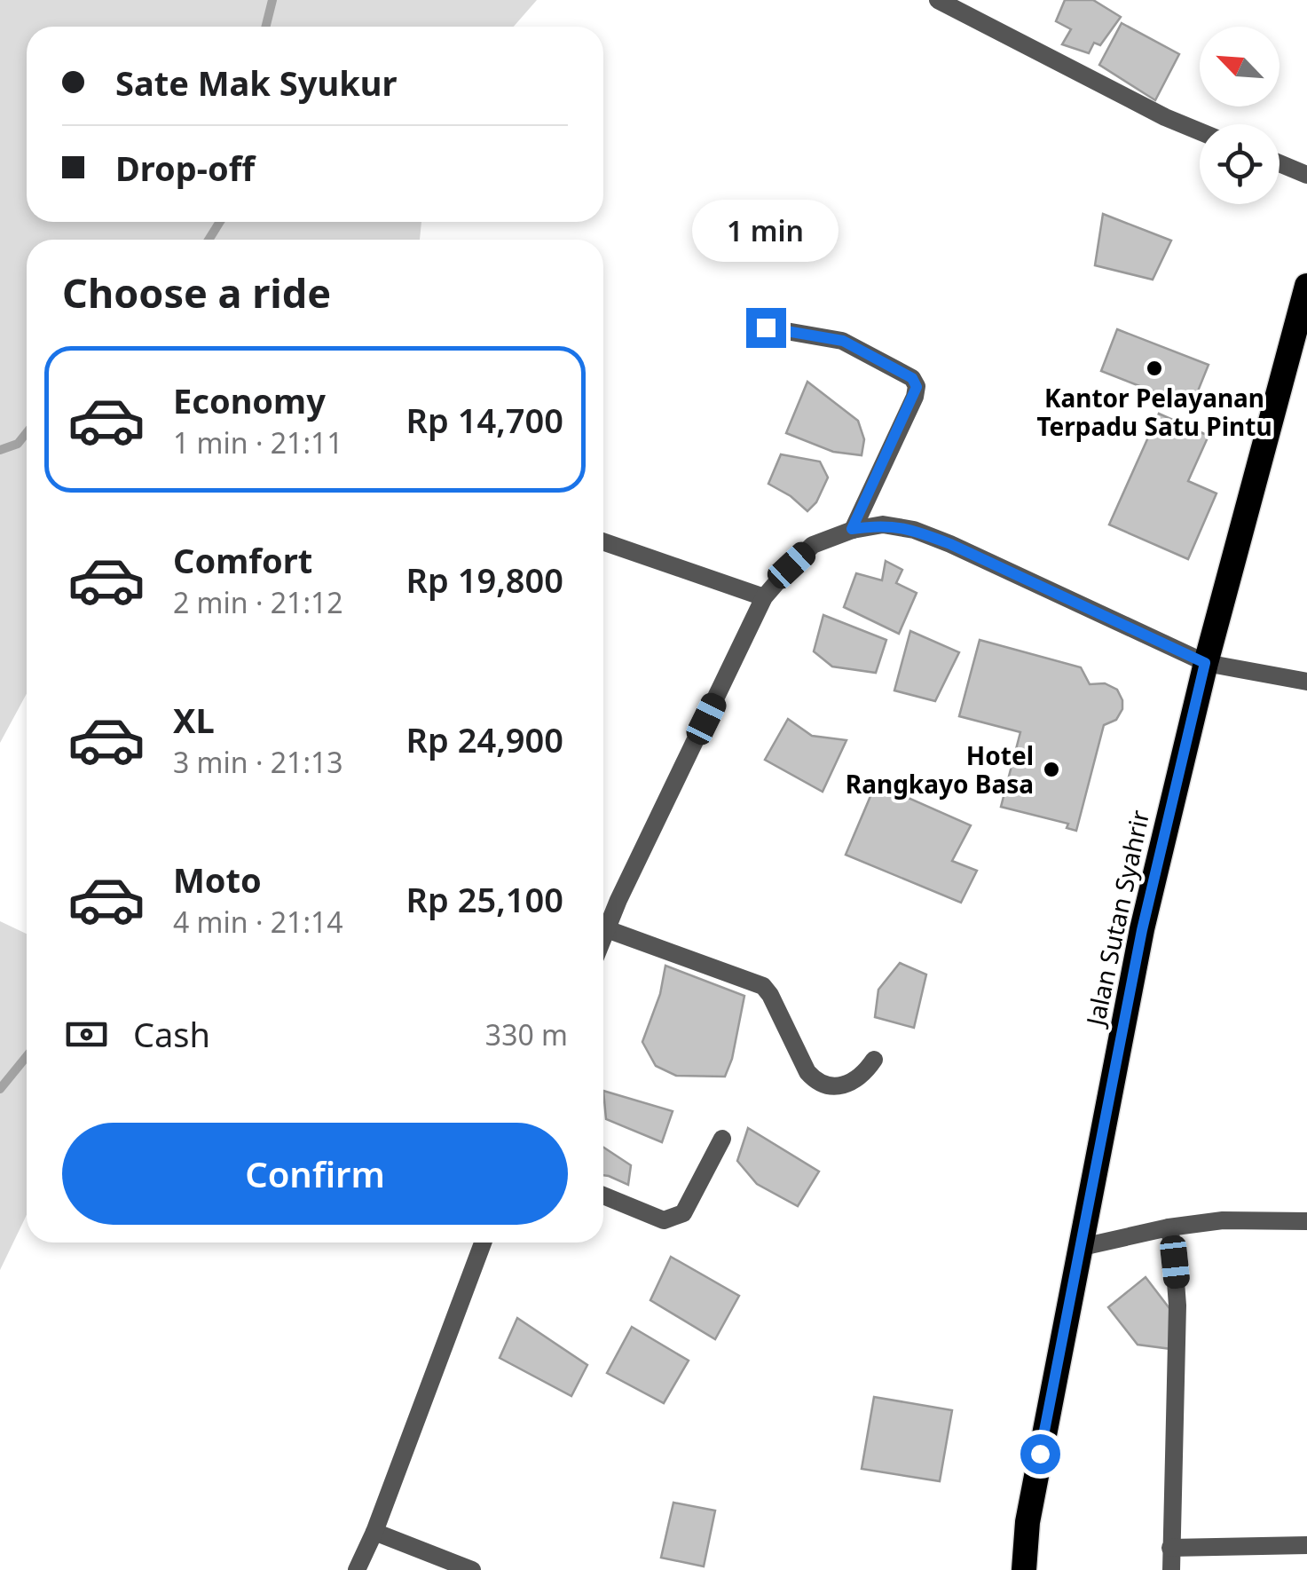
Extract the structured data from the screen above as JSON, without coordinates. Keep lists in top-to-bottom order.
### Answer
{
  "streets": {
    "highway": ["Jalan Sutan Syahrir"]
  },
  "places": ["Kantor Pelayanan Terpadu Satu Pintu", "Hotel Rangkayo Basa"],
  "north": "top left",
  "page": {
    "banner": ["Sate Mak Syukur", "Drop-off"],
    "bubble": "1 min",
    "heading": "Choose a ride",
    "list": [
      {
        "name": "Economy",
        "note": "1 min · 21:11",
        "value": "Rp 14,700"
      },
      {
        "name": "Comfort",
        "note": "2 min · 21:12",
        "value": "Rp 19,800"
      },
      {
        "name": "XL",
        "note": "3 min · 21:13",
        "value": "Rp 24,900"
      },
      {
        "name": "Moto",
        "note": "4 min · 21:14",
        "value": "Rp 25,100"
      }
    ],
    "pay": ["Cash", "330 m"],
    "buttons": "Confirm"
  }
}
